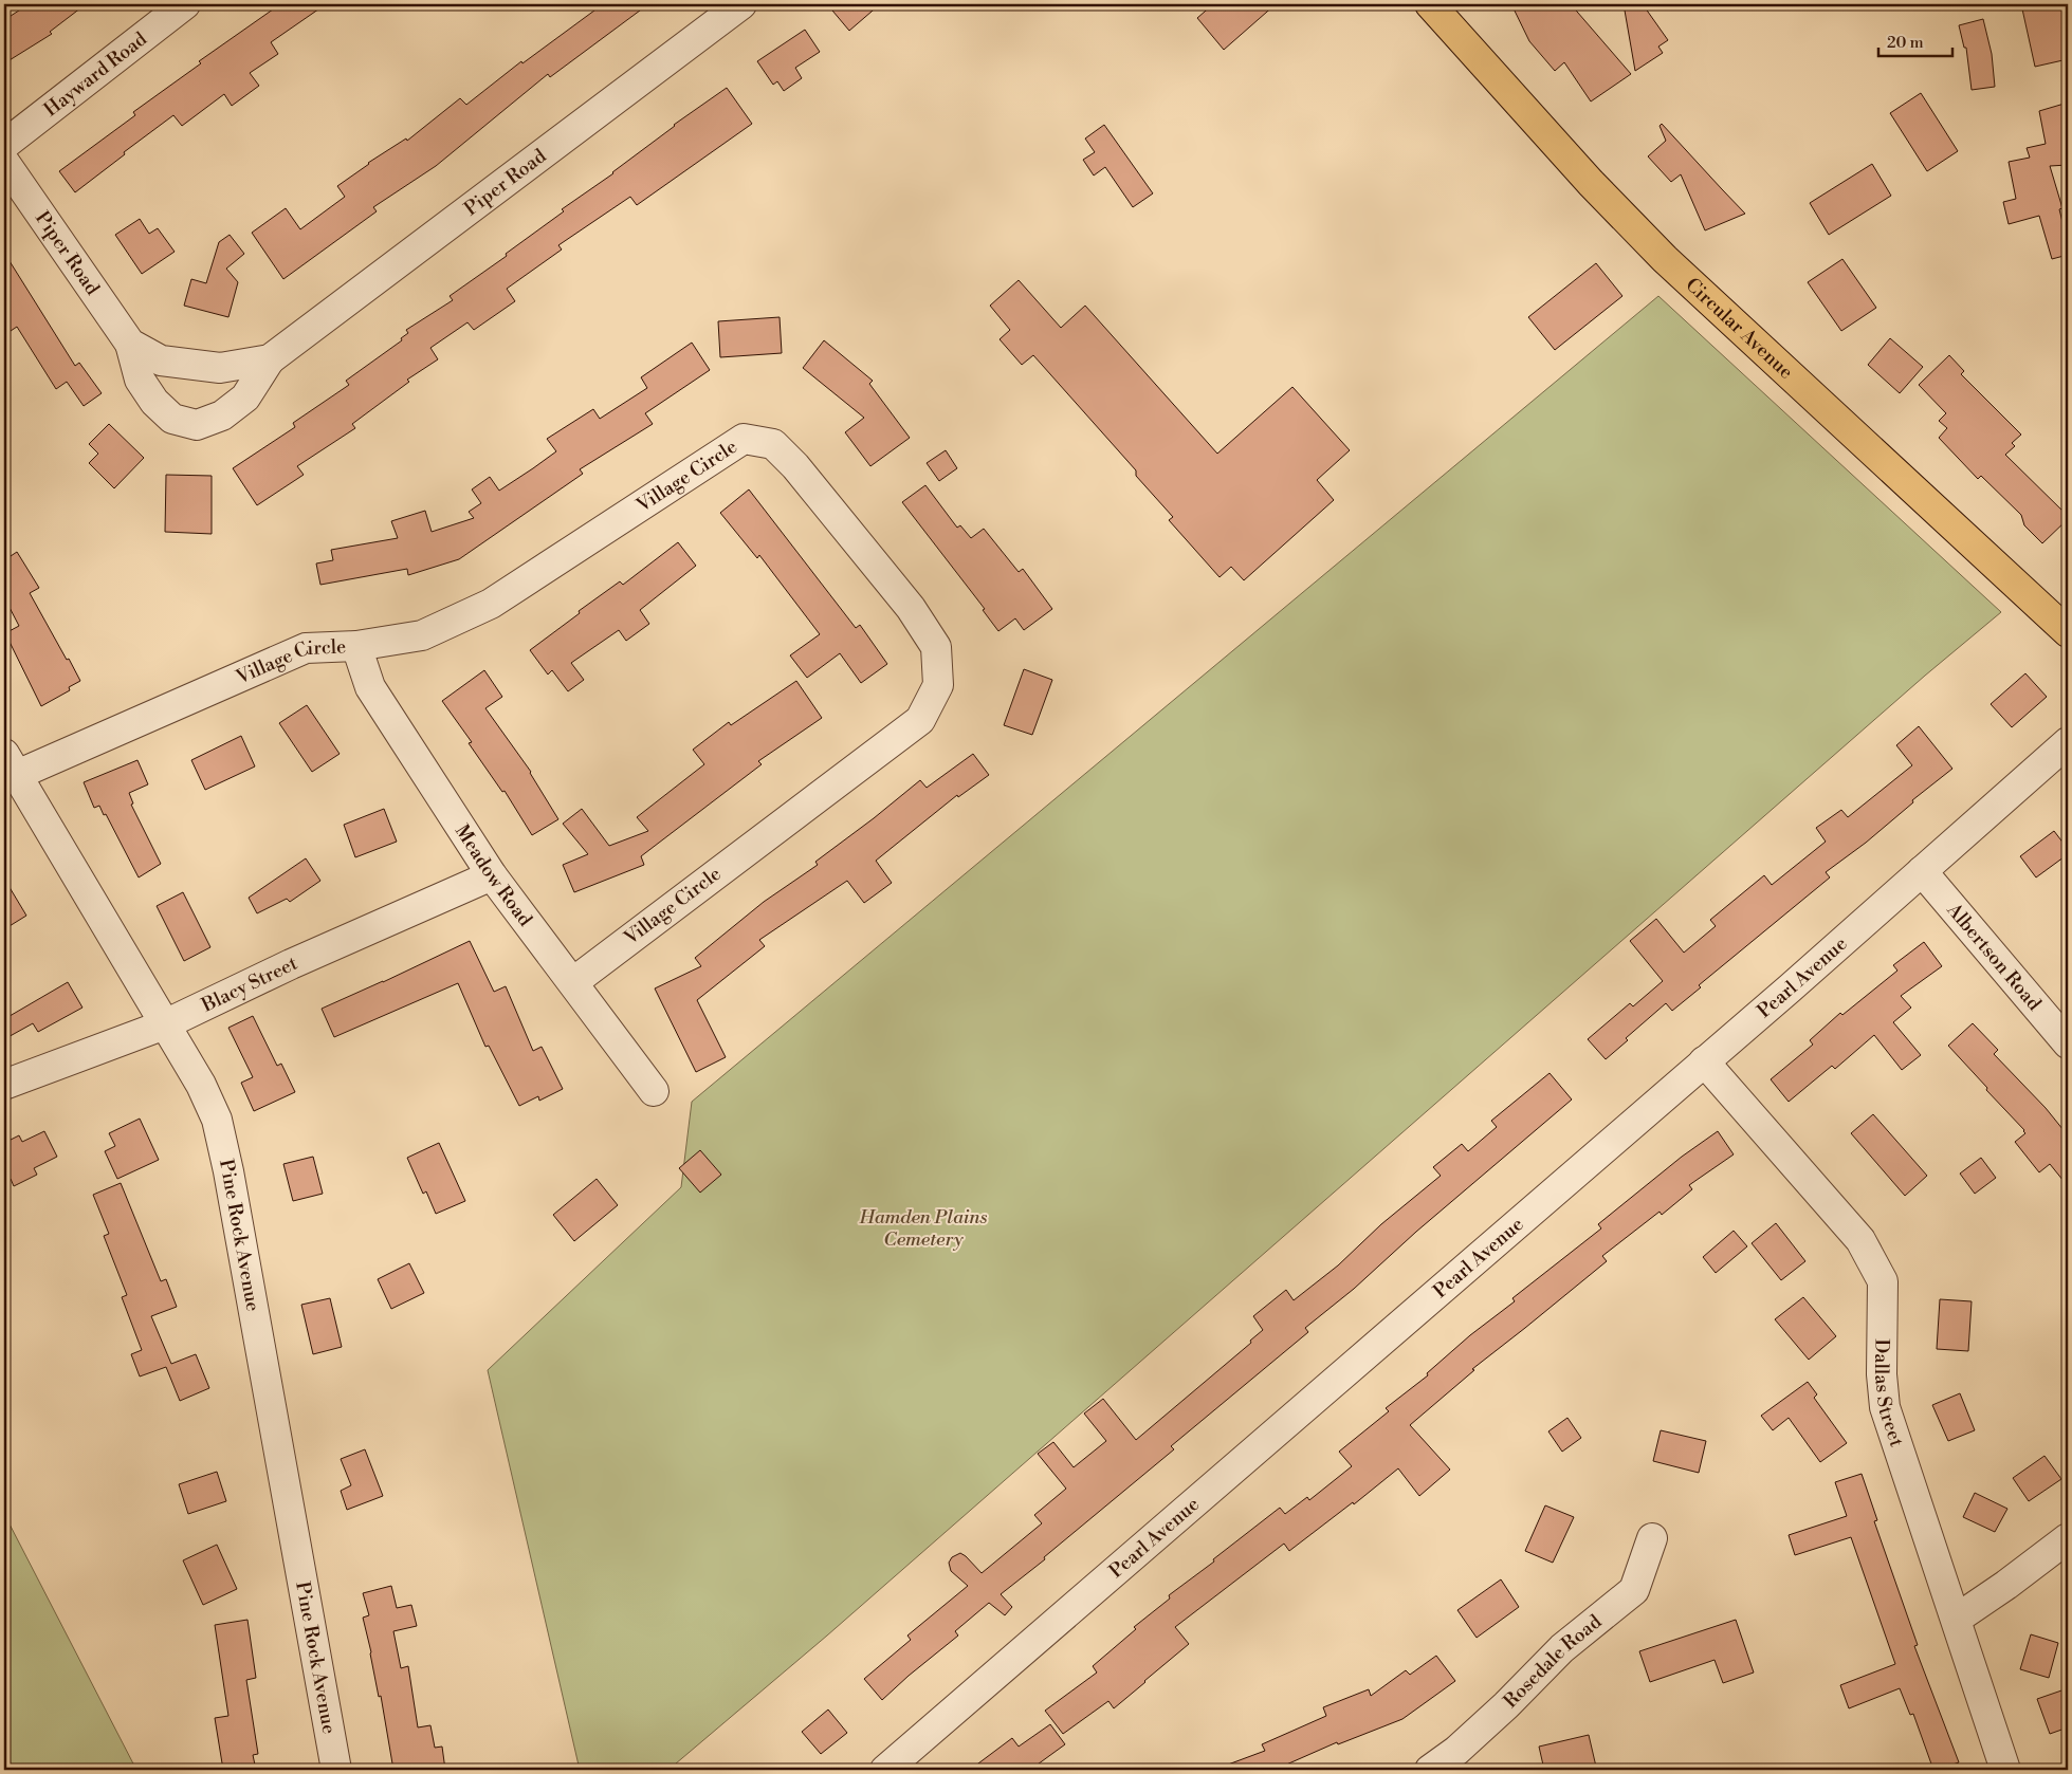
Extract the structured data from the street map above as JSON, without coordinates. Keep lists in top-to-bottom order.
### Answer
{
  "streets": {
    "main road": ["Circular Avenue"],
    "street": [
      "Hayward Road",
      "Piper Road",
      "Village Circle",
      "Meadow Road",
      "Albertson Road",
      "Pearl Avenue",
      "Blacy Street",
      "Pine Rock Avenue",
      "Dallas Street",
      "Rosedale Road"
    ]
  },
  "crossings": [
    ["Village Circle", "Meadow Road"],
    ["Village Circle", "Pine Rock Avenue"],
    ["Meadow Road", "Blacy Street"],
    ["Albertson Road", "Pearl Avenue"],
    ["Pearl Avenue", "Dallas Street"],
    ["Blacy Street", "Pine Rock Avenue"]
  ],
  "parks": ["Hamden Plains Cemetery"],
  "scale_bar": "20 m"
}
